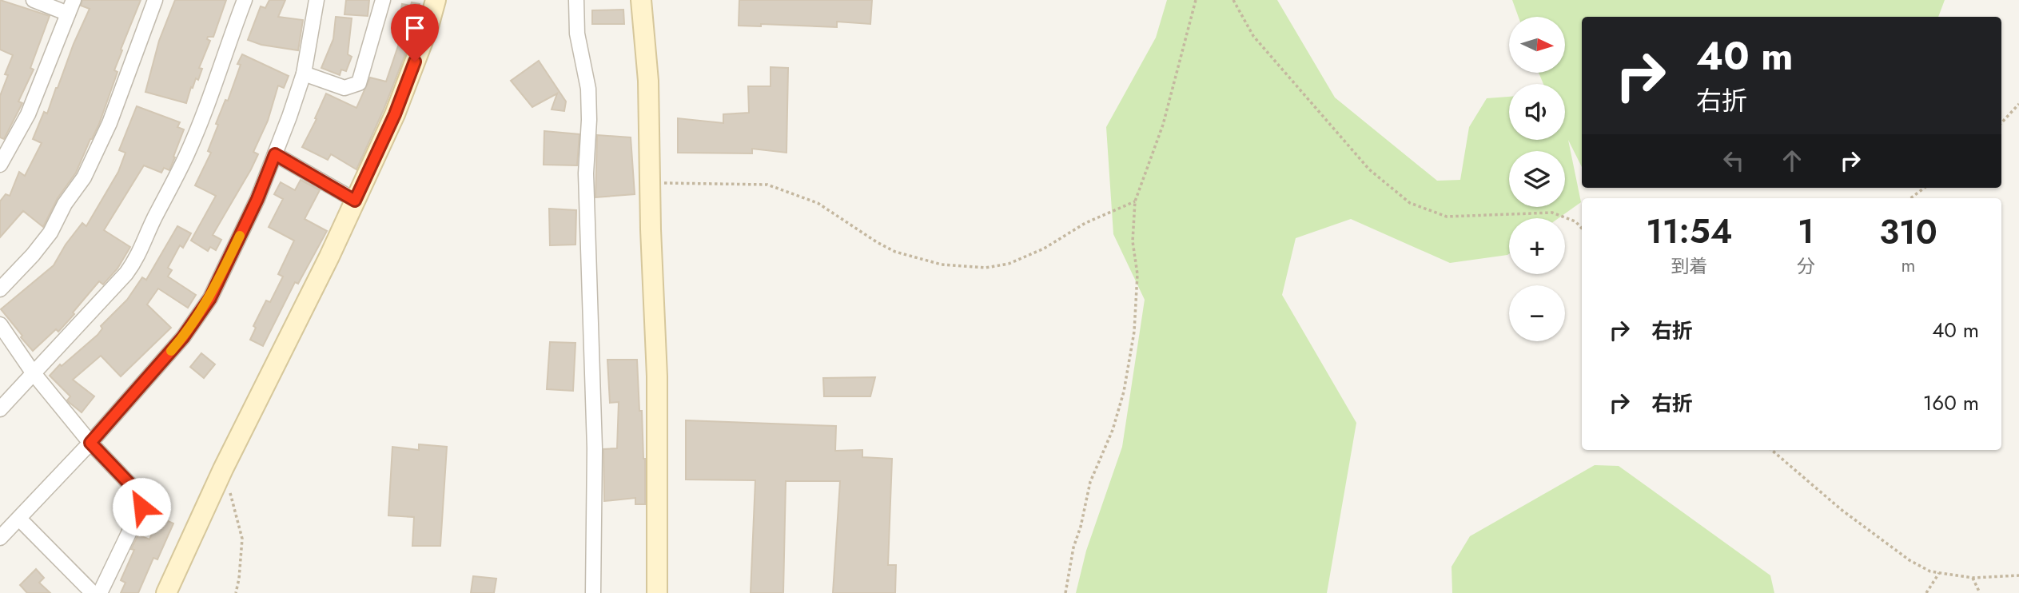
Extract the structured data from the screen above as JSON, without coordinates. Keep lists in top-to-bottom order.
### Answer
{
  "north": "right",
  "page": {
    "map_buttons": ["+", "−"],
    "turn": ["40 m", "右折"],
    "eta": [
      "11:54",
      "到着",
      "1",
      "分",
      "310",
      "m"
    ],
    "list": [
      {
        "name": "右折",
        "value": "40 m"
      },
      {
        "name": "右折",
        "value": "160 m"
      }
    ]
  }
}
